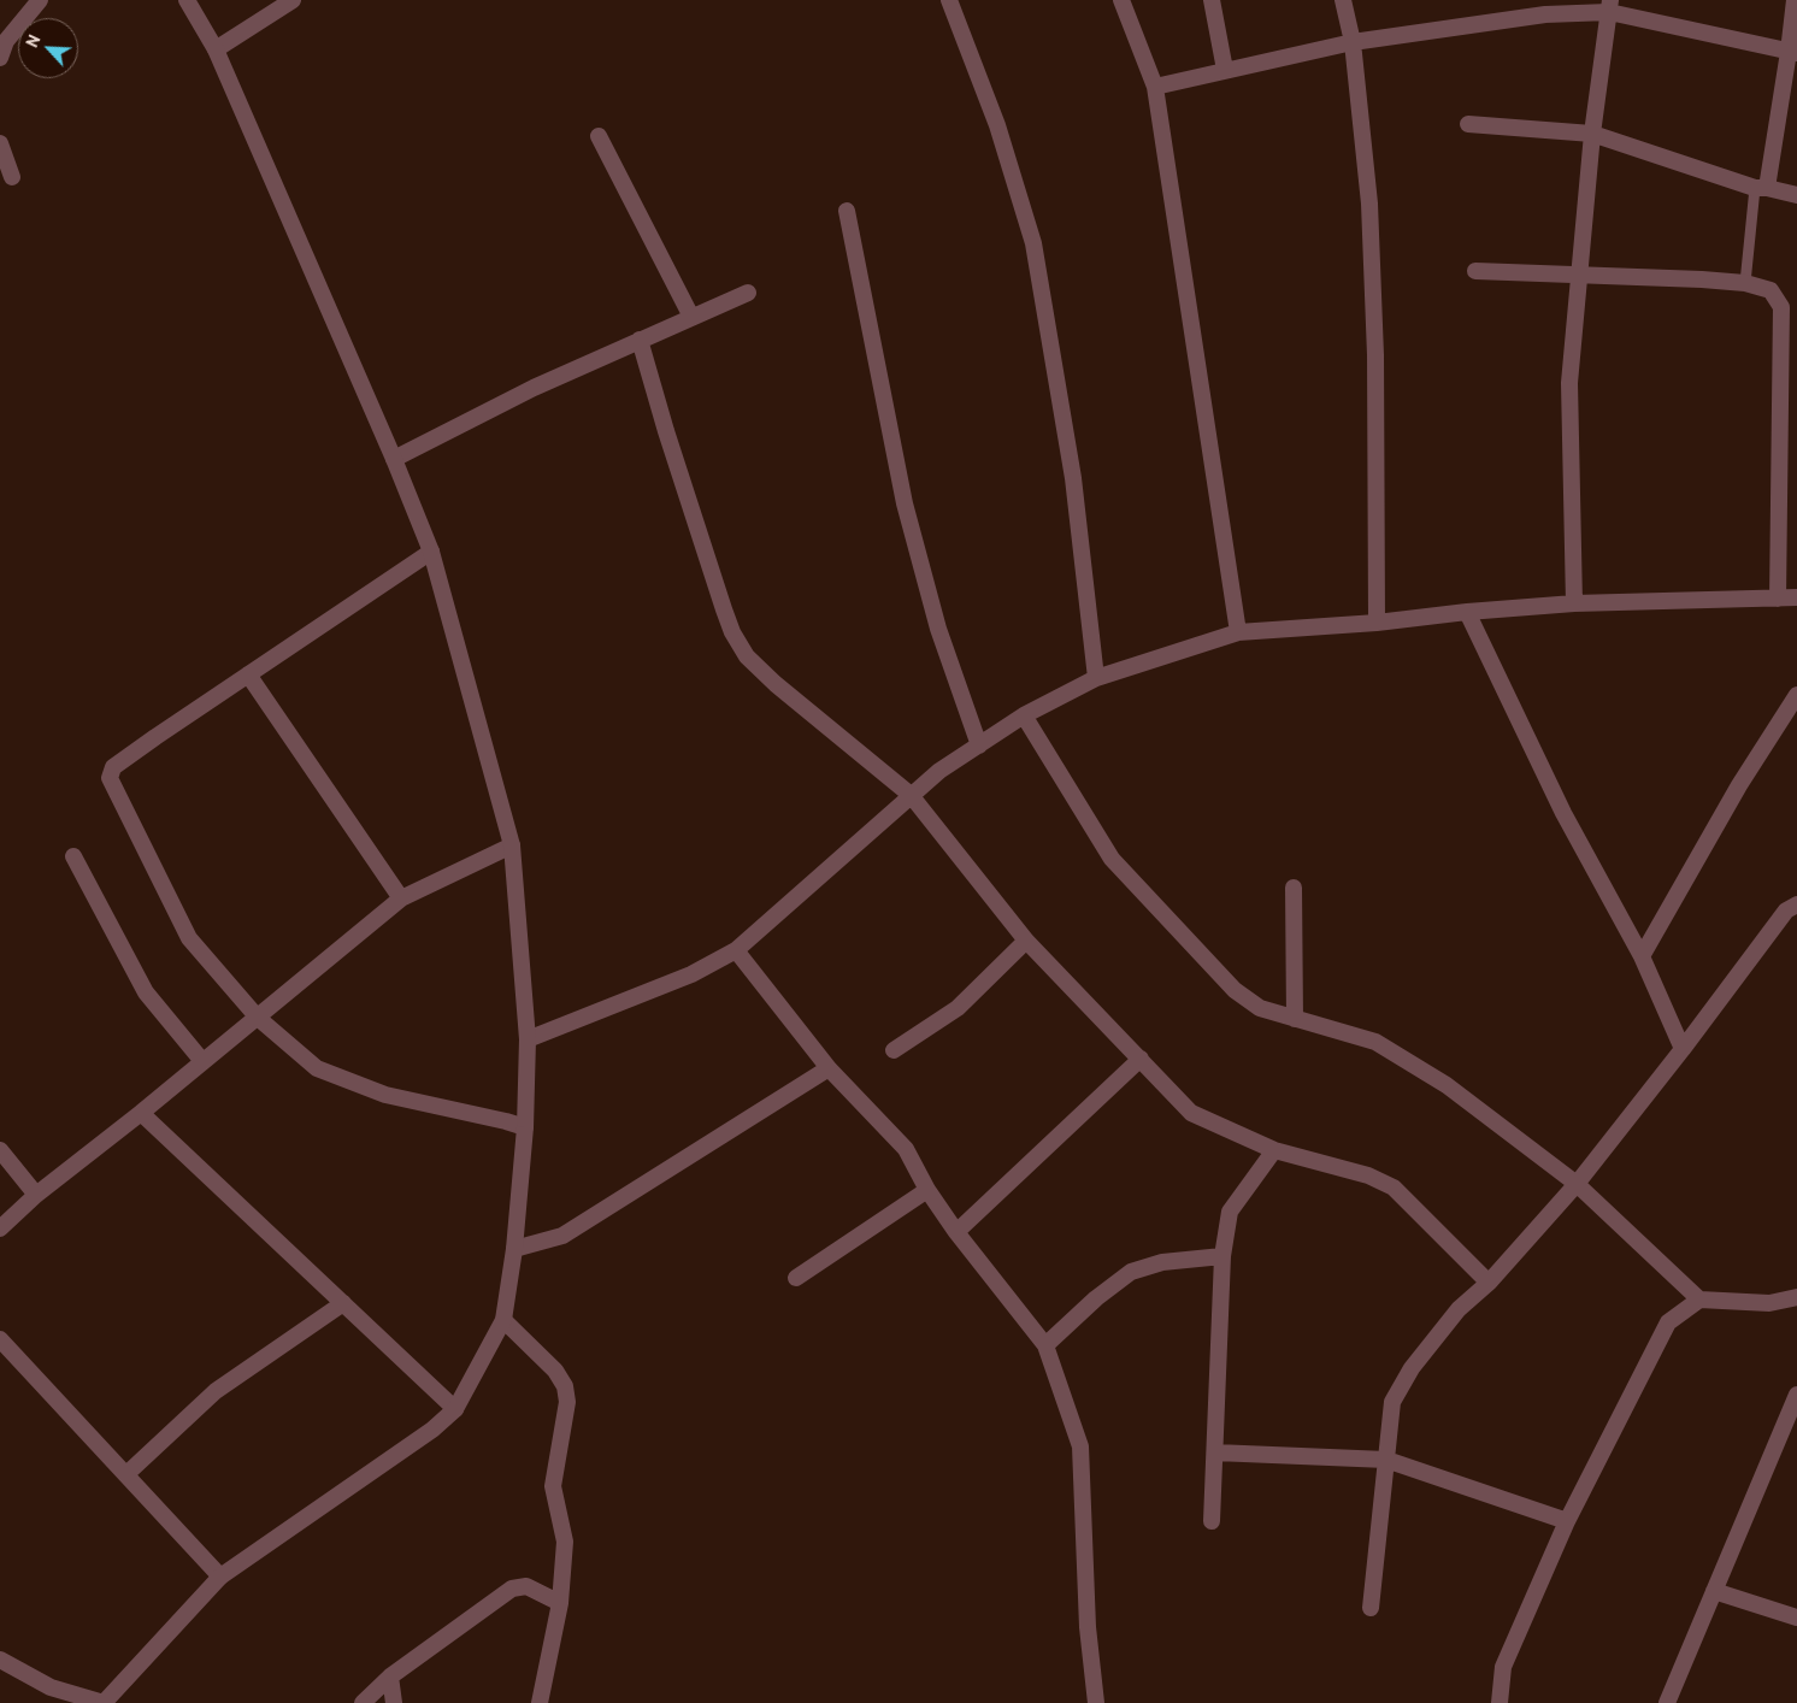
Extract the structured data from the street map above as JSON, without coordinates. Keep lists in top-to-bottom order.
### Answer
{
  "north": "top left"
}
